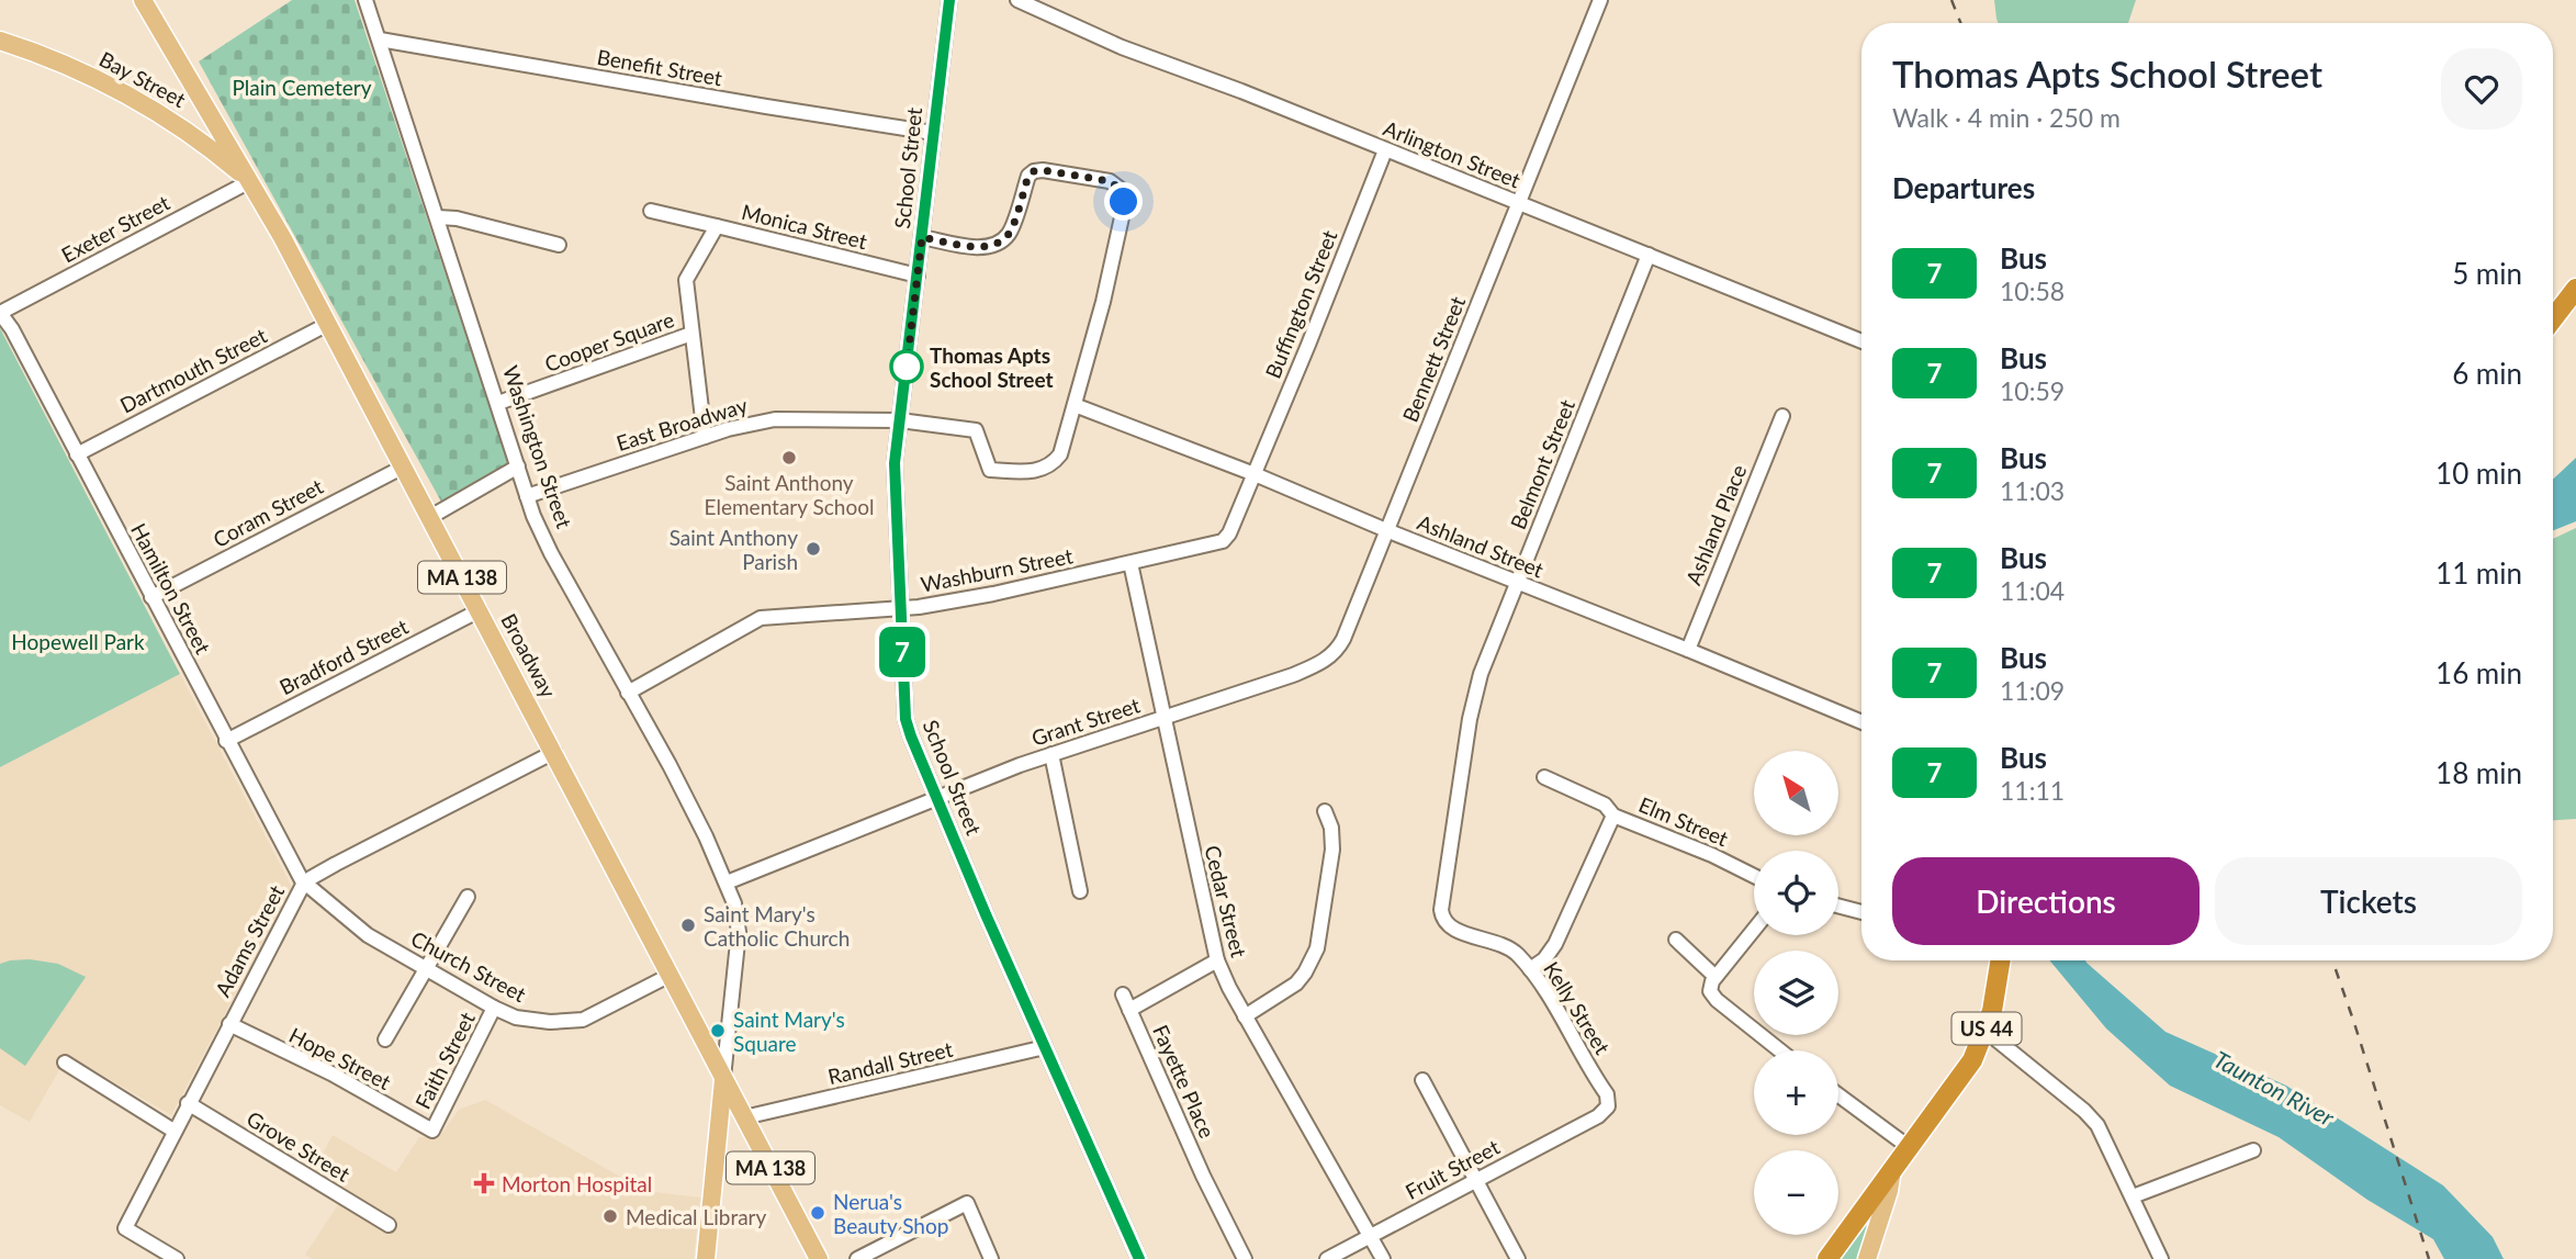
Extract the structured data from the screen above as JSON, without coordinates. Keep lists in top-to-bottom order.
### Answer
{
  "streets": {
    "highway": ["US 44"],
    "main road": ["Bay Street", "MA 138", "Broadway"],
    "street": [
      "Benefit Street",
      "Arlington Street",
      "School Street",
      "Monica Street",
      "Exeter Street",
      "Buffington Street",
      "Cooper Square",
      "Bennett Street",
      "Dartmouth Street",
      "East Broadway",
      "Washington Street",
      "Belmont Street",
      "Coram Street",
      "Ashland Place",
      "Ashland Street",
      "Washburn Street",
      "Hamilton Street",
      "Bradford Street",
      "Grant Street",
      "Elm Street",
      "Cedar Street",
      "Adams Street",
      "Church Street",
      "Kelly Street",
      "Hope Street",
      "Faith Street",
      "Randall Street",
      "Fayette Place",
      "Grove Street",
      "Fruit Street"
    ]
  },
  "crossings": [
    ["Benefit Street", "School Street"],
    ["Benefit Street", "Washington Street"],
    ["Bay Street", "Exeter Street"],
    ["Bay Street", "Broadway"],
    ["Arlington Street", "Buffington Street"],
    ["Arlington Street", "Bennett Street"],
    ["Arlington Street", "Belmont Street"],
    ["School Street", "Monica Street"],
    ["School Street", "East Broadway"],
    ["School Street", "Washburn Street"],
    ["School Street", "Grant Street"],
    ["School Street", "Randall Street"],
    ["Monica Street", "Cooper Square"],
    ["Monica Street", "East Broadway"],
    ["Exeter Street", "Hamilton Street"],
    ["Exeter Street", "Broadway"],
    ["Buffington Street", "Ashland Street"],
    ["Buffington Street", "Washburn Street"],
    ["Cooper Square", "Washington Street"],
    ["Bennett Street", "Ashland Street"],
    ["Bennett Street", "Grant Street"],
    ["Dartmouth Street", "Hamilton Street"],
    ["Dartmouth Street", "Broadway"],
    ["East Broadway", "Washington Street"],
    ["Washington Street", "Washburn Street"],
    ["Washington Street", "Grant Street"],
    ["Belmont Street", "Ashland Street"],
    ["Belmont Street", "Kelly Street"],
    ["Coram Street", "Hamilton Street"],
    ["Coram Street", "Broadway"],
    ["Ashland Place", "Ashland Street"],
    ["Ashland Street", "Washburn Street"],
    ["Ashland Street", "Grant Street"],
    ["Washburn Street", "Cedar Street"],
    ["Hamilton Street", "Bradford Street"],
    ["Hamilton Street", "Adams Street"],
    ["Hamilton Street", "Church Street"],
    ["Broadway", "Bradford Street"],
    ["Broadway", "Adams Street"],
    ["Broadway", "Church Street"],
    ["Broadway", "Randall Street"],
    ["Grant Street", "Cedar Street"],
    ["Cedar Street", "Fayette Place"],
    ["Cedar Street", "Fruit Street"],
    ["Adams Street", "Church Street"],
    ["Adams Street", "Hope Street"],
    ["Adams Street", "Grove Street"],
    ["Church Street", "Faith Street"],
    ["Kelly Street", "Fruit Street"],
    ["Hope Street", "Faith Street"]
  ],
  "water": ["Taunton River"],
  "parks": ["Plain Cemetery", "Hopewell Park"],
  "places": {
    "other": [
      "Thomas Apts School Street",
      "Saint Anthony Elementary School",
      "Saint Anthony Parish",
      "Saint Mary's Catholic Church",
      "Saint Mary's Square",
      "Nerua's Beauty Shop",
      "Medical Library"
    ],
    "health": ["Morton Hospital"]
  },
  "lines": ["bus line 7"],
  "north": "top left",
  "page": {
    "on_map": "7",
    "heading": [
      ["Thomas Apts School Street", "Walk · 4 min · 250 m"],
      "Departures"
    ],
    "list": [
      {
        "mark": "7",
        "name": "Bus",
        "note": "10:58",
        "value": "5 min"
      },
      {
        "mark": "7",
        "name": "Bus",
        "note": "10:59",
        "value": "6 min"
      },
      {
        "mark": "7",
        "name": "Bus",
        "note": "11:03",
        "value": "10 min"
      },
      {
        "mark": "7",
        "name": "Bus",
        "note": "11:04",
        "value": "11 min"
      },
      {
        "mark": "7",
        "name": "Bus",
        "note": "11:09",
        "value": "16 min"
      },
      {
        "mark": "7",
        "name": "Bus",
        "note": "11:11",
        "value": "18 min"
      }
    ],
    "map_buttons": ["+", "−"],
    "buttons": ["Directions", "Tickets"]
  }
}
